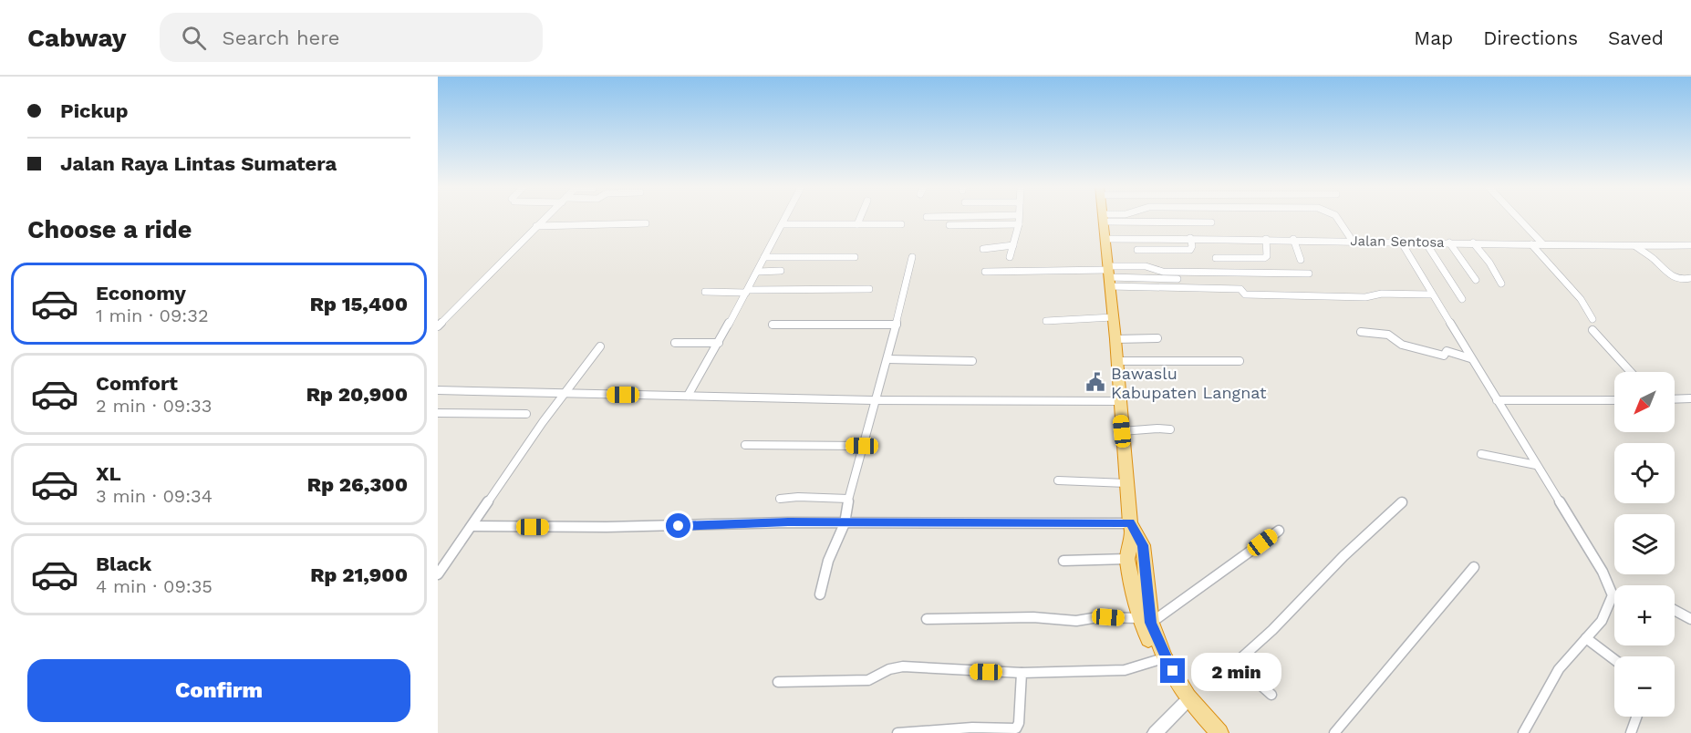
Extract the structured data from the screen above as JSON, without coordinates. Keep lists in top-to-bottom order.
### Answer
{
  "streets": {
    "street": ["Jalan Sentosa"]
  },
  "places": {
    "public building": ["Bawaslu Kabupaten Langnat"]
  },
  "north": "bottom left",
  "page": {
    "header": "Cabway",
    "search": "Search here",
    "nav": ["Map", "Directions", "Saved"],
    "banner": ["Pickup", "Jalan Raya Lintas Sumatera"],
    "heading": "Choose a ride",
    "list": [
      {
        "name": "Economy",
        "note": "1 min · 09:32",
        "value": "Rp 15,400"
      },
      {
        "name": "Comfort",
        "note": "2 min · 09:33",
        "value": "Rp 20,900"
      },
      {
        "name": "XL",
        "note": "3 min · 09:34",
        "value": "Rp 26,300"
      },
      {
        "name": "Black",
        "note": "4 min · 09:35",
        "value": "Rp 21,900"
      }
    ],
    "map_buttons": ["+", "−"],
    "buttons": "Confirm",
    "bubble": "2 min"
  }
}
